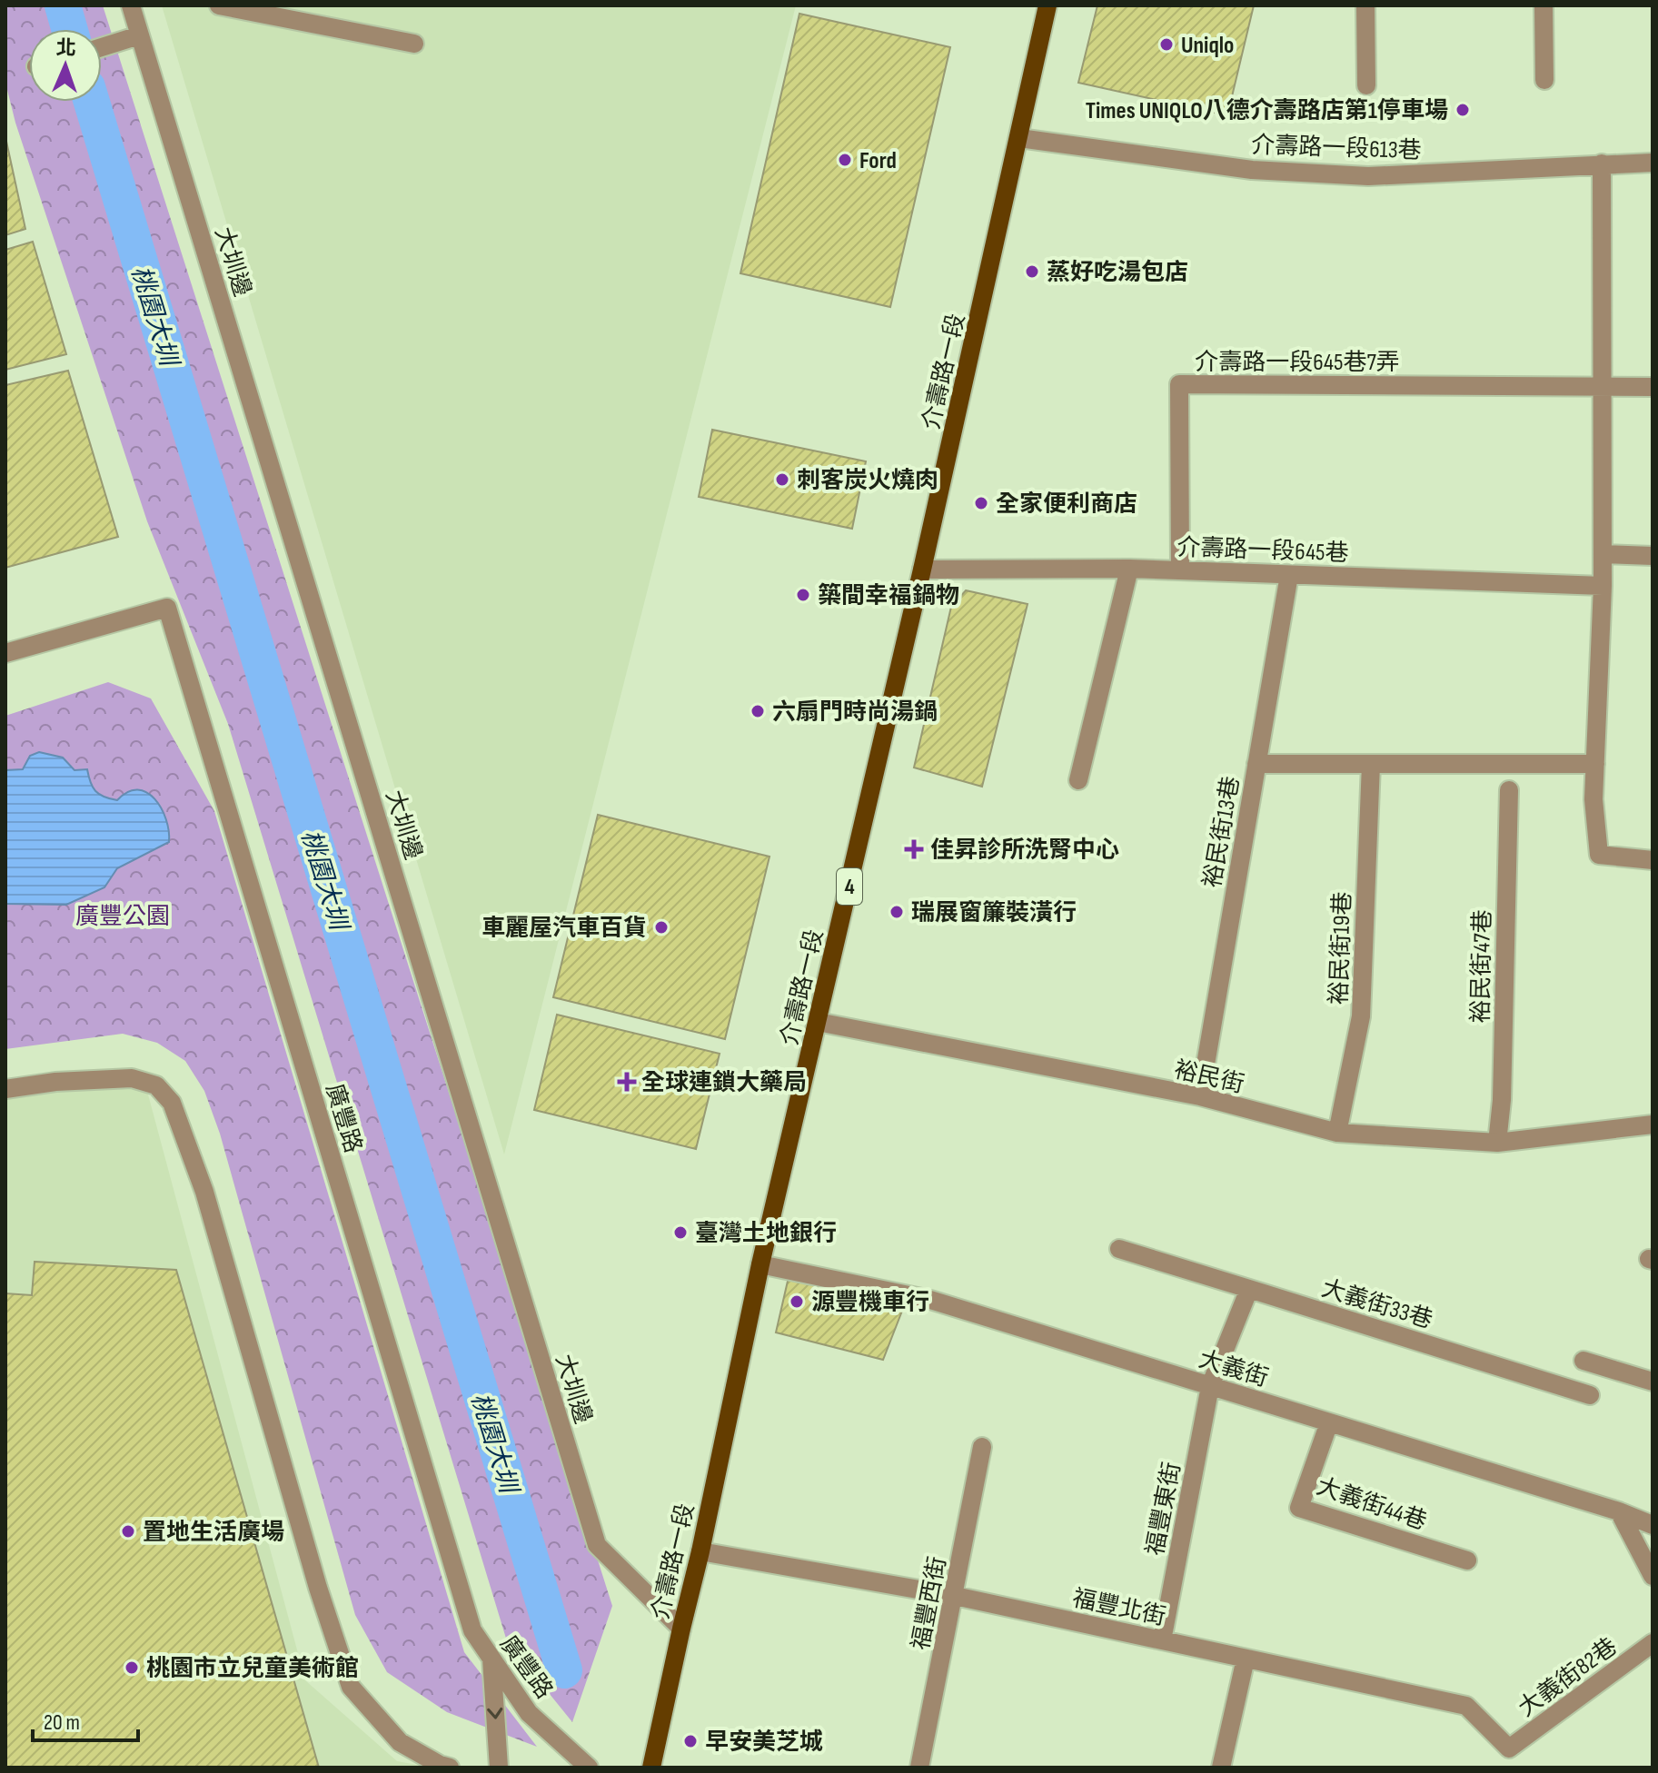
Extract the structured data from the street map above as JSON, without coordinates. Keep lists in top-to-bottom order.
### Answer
{
  "streets": {
    "main road": ["介壽路一段", "4"],
    "street": [
      "介壽路一段613巷",
      "大圳邊",
      "介壽路一段645巷7弄",
      "介壽路一段645巷",
      "裕民街13巷",
      "裕民街19巷",
      "裕民街47巷",
      "裕民街",
      "廣豐路",
      "大義街33巷",
      "大義街",
      "大義街44巷",
      "福豐東街",
      "福豐西街",
      "福豐北街",
      "大義街82巷"
    ]
  },
  "crossings": [
    ["介壽路一段613巷", "介壽路一段"],
    ["大圳邊", "介壽路一段"],
    ["介壽路一段645巷7弄", "介壽路一段645巷"],
    ["介壽路一段", "介壽路一段645巷"],
    ["介壽路一段", "裕民街"],
    ["介壽路一段", "大義街"],
    ["介壽路一段", "福豐北街"],
    ["介壽路一段645巷", "裕民街13巷"],
    ["裕民街13巷", "裕民街"],
    ["裕民街19巷", "裕民街"],
    ["裕民街47巷", "裕民街"],
    ["大義街", "大義街44巷"],
    ["大義街", "福豐東街"],
    ["福豐東街", "福豐北街"],
    ["福豐西街", "福豐北街"],
    ["福豐北街", "大義街82巷"]
  ],
  "water": ["桃園大圳"],
  "parks": ["廣豐公園"],
  "places": {
    "other": [
      "Uniqlo",
      "Times UNIQLO八德介壽路店第1停車場",
      "Ford",
      "蒸好吃湯包店",
      "刺客炭火燒肉",
      "全家便利商店",
      "築間幸福鍋物",
      "六扇門時尚湯鍋",
      "瑞展窗簾裝潢行",
      "車麗屋汽車百貨",
      "臺灣土地銀行",
      "源豐機車行",
      "置地生活廣場",
      "桃園市立兒童美術館",
      "早安美芝城"
    ],
    "health": ["佳昇診所洗腎中心", "全球連鎖大藥局"]
  },
  "scale_bar": "20 m",
  "north": "top"
}
